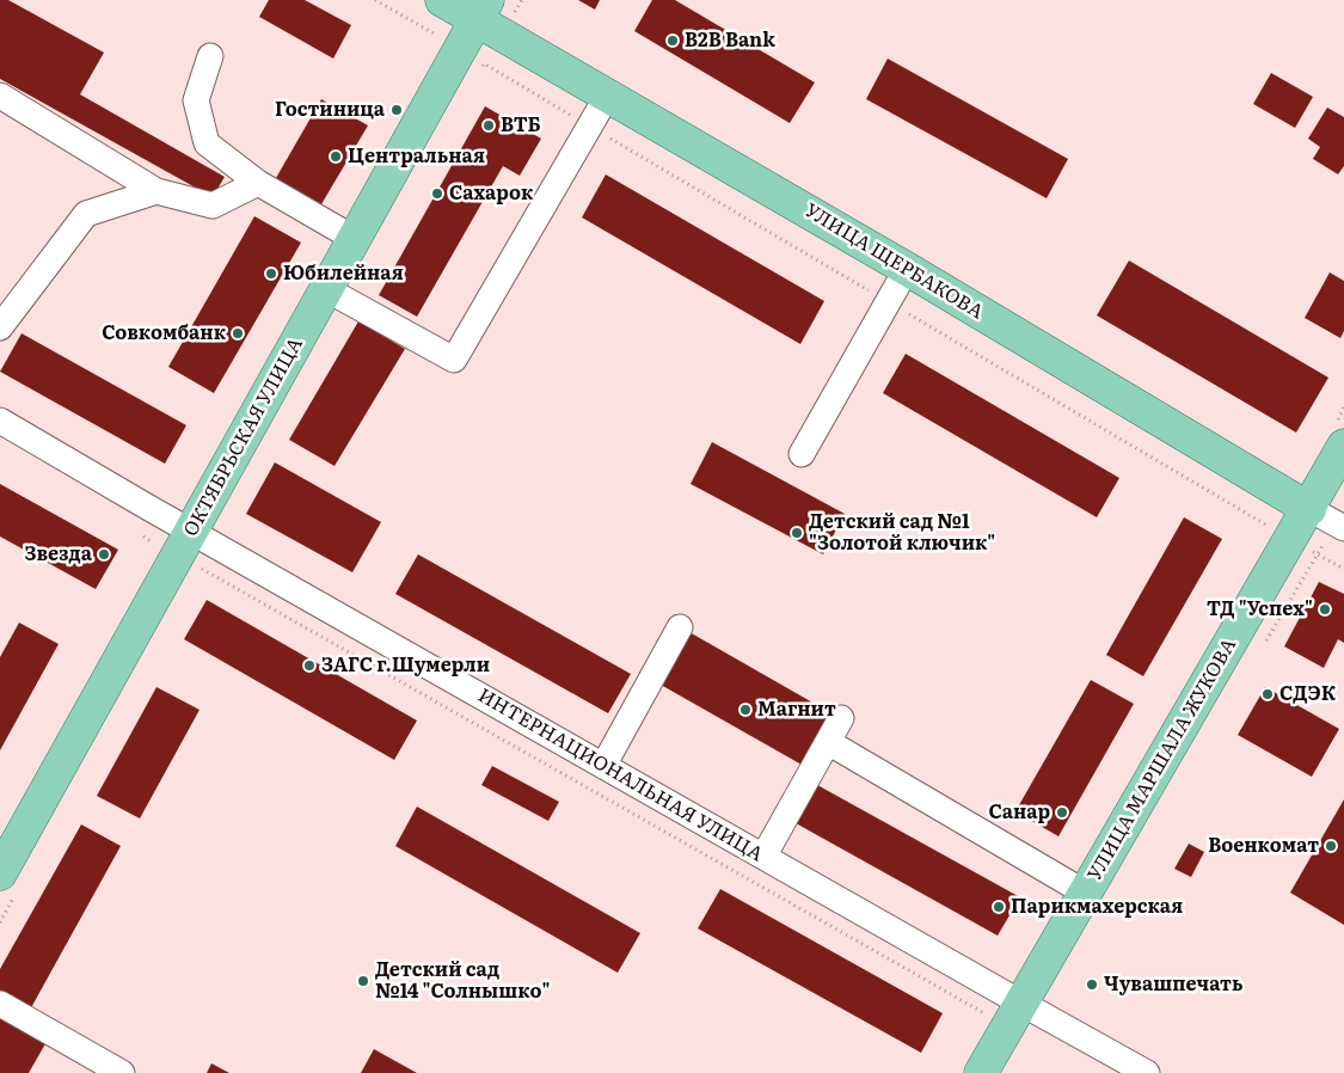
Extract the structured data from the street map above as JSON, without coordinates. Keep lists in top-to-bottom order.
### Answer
{
  "streets": {
    "main road": ["УЛИЦА ЩЕРБАКОВА", "ОКТЯБРЬСКАЯ УЛИЦА", "УЛИЦА МАРШАЛА ЖУКОВА"],
    "street": ["ИНТЕРНАЦИОНАЛЬНАЯ УЛИЦА"]
  },
  "crossings": [
    ["УЛИЦА ЩЕРБАКОВА", "ОКТЯБРЬСКАЯ УЛИЦА"],
    ["УЛИЦА ЩЕРБАКОВА", "УЛИЦА МАРШАЛА ЖУКОВА"],
    ["ОКТЯБРЬСКАЯ УЛИЦА", "ИНТЕРНАЦИОНАЛЬНАЯ УЛИЦА"],
    ["УЛИЦА МАРШАЛА ЖУКОВА", "ИНТЕРНАЦИОНАЛЬНАЯ УЛИЦА"]
  ],
  "places": [
    "B2B Bank",
    "Гостиница",
    "ВТБ",
    "Центральная",
    "Сахарок",
    "Юбилейная",
    "Совкомбанк",
    "Детский сад №1 \"Золотой ключик\"",
    "Звезда",
    "ТД \"Успех\"",
    "ЗАГС г.Шумерли",
    "СДЭК",
    "Магнит",
    "Санар",
    "Военкомат",
    "Парикмахерская",
    "Детский сад №14 \"Солнышко\"",
    "Чувашпечать"
  ]
}
